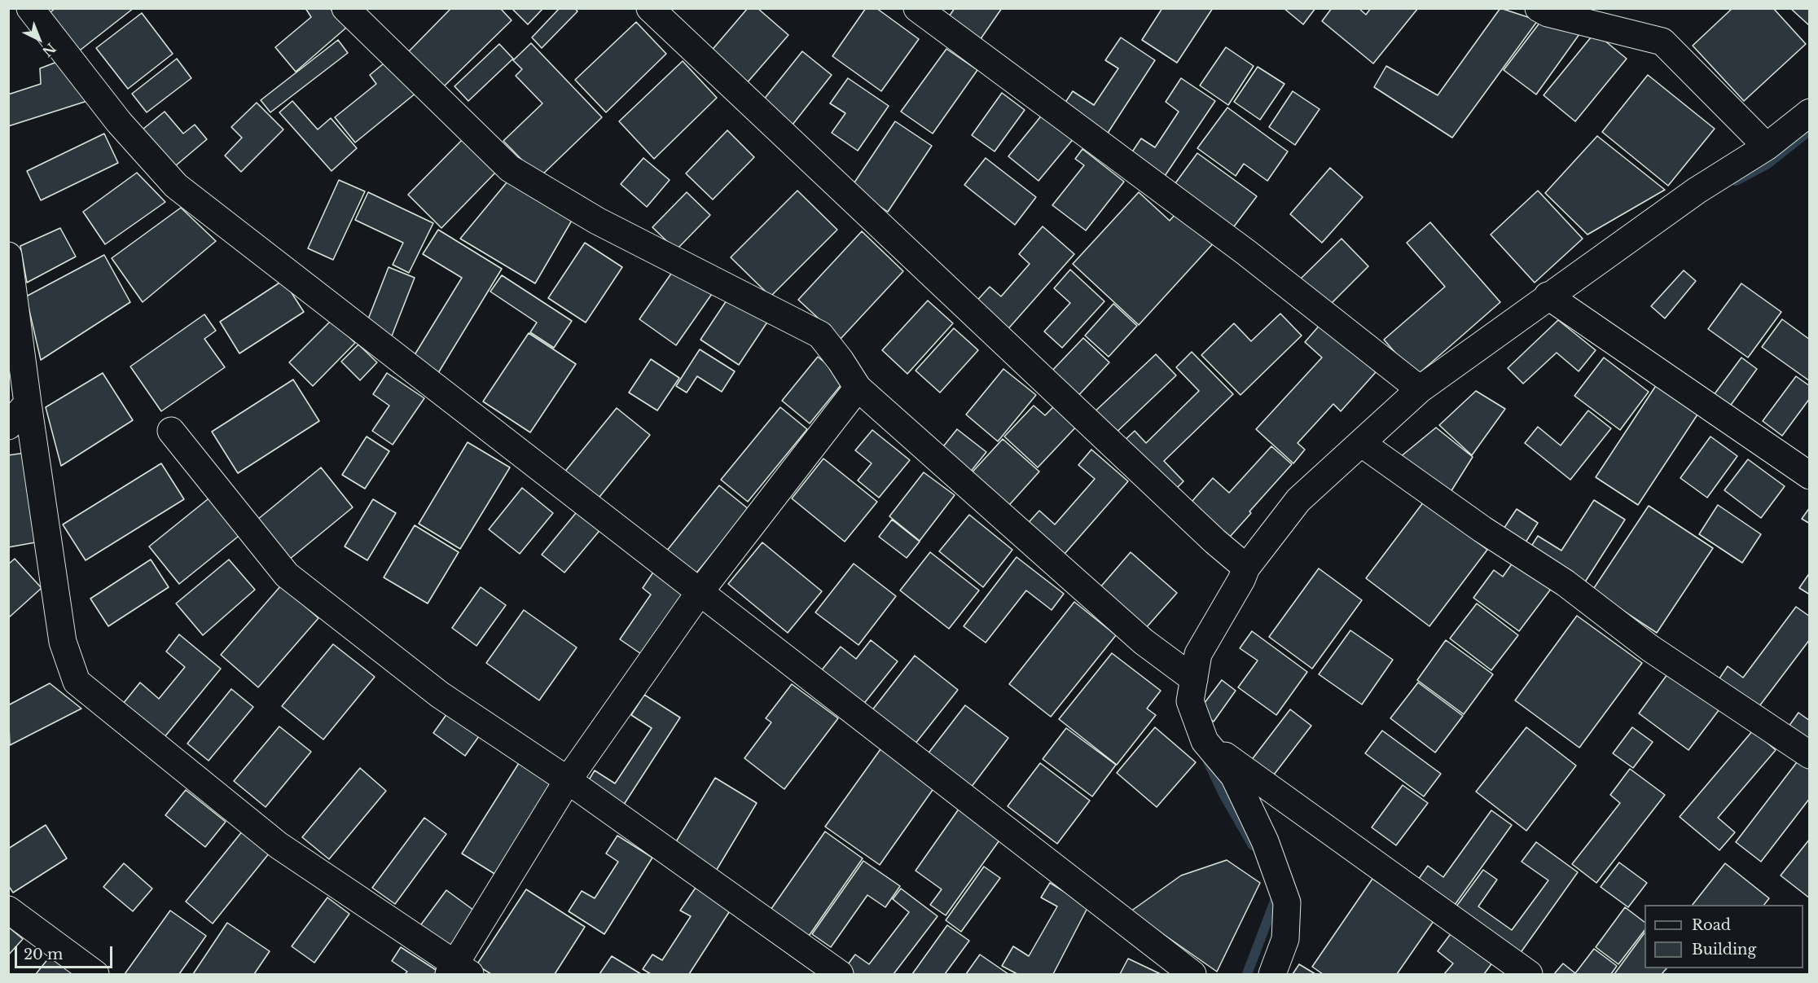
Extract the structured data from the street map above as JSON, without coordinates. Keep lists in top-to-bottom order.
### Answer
{
  "legend": ["Road", "Building"],
  "scale_bar": "20 m",
  "north": "bottom right"
}
